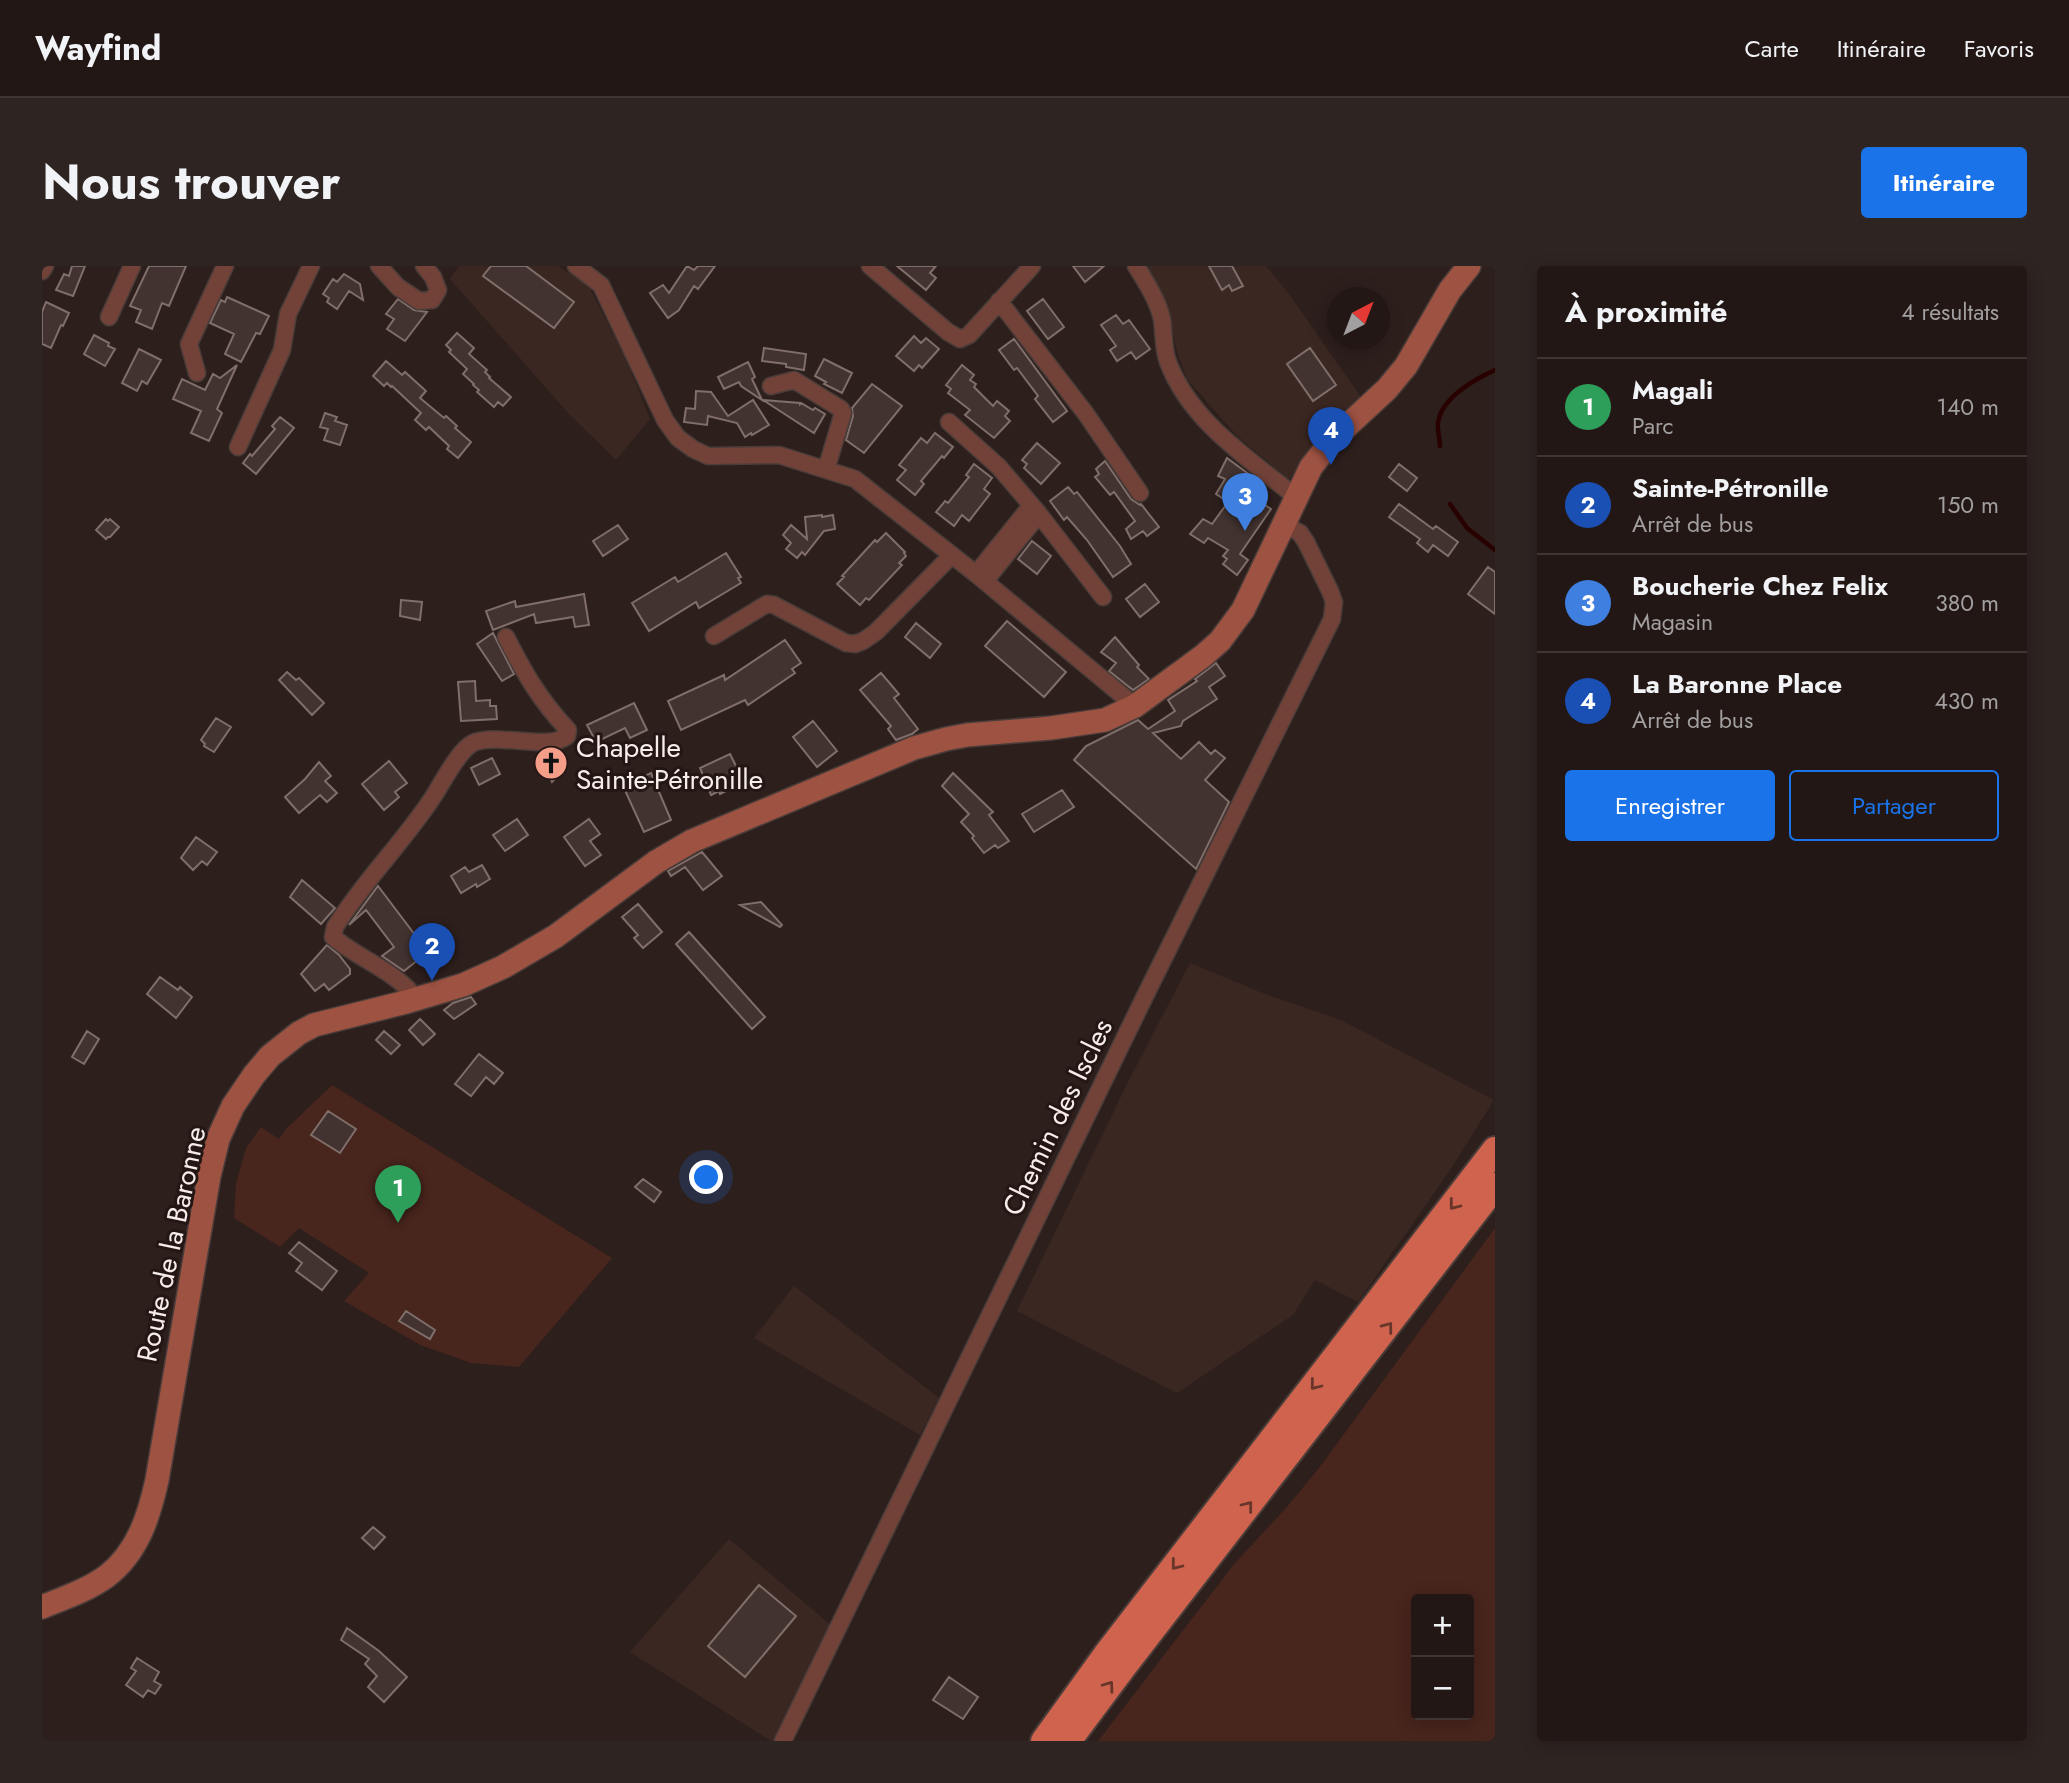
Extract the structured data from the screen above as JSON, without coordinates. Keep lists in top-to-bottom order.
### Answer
{
  "streets": {
    "main road": ["Route de la Baronne"],
    "street": ["Chemin des Iscles"]
  },
  "crossings": [
    ["Chemin des Iscles", "Route de la Baronne"]
  ],
  "places": {
    "church": ["Chapelle Sainte-Pétronille"]
  },
  "north": "top right",
  "page": {
    "header": "Wayfind",
    "nav": ["Carte", "Itinéraire", "Favoris"],
    "title": "Nous trouver",
    "buttons": [
      "Itinéraire",
      ["Enregistrer", "Partager"]
    ],
    "heading": ["À proximité", "4 résultats"],
    "list": [
      {
        "mark": "1",
        "name": "Magali",
        "note": "Parc",
        "value": "140 m"
      },
      {
        "mark": "2",
        "name": "Sainte-Pétronille",
        "note": "Arrêt de bus",
        "value": "150 m"
      },
      {
        "mark": "3",
        "name": "Boucherie Chez Felix",
        "note": "Magasin",
        "value": "380 m"
      },
      {
        "mark": "4",
        "name": "La Baronne Place",
        "note": "Arrêt de bus",
        "value": "430 m"
      }
    ],
    "pins": [
      "4",
      "3",
      "2",
      "1"
    ],
    "map_buttons": ["+", "−"]
  }
}
